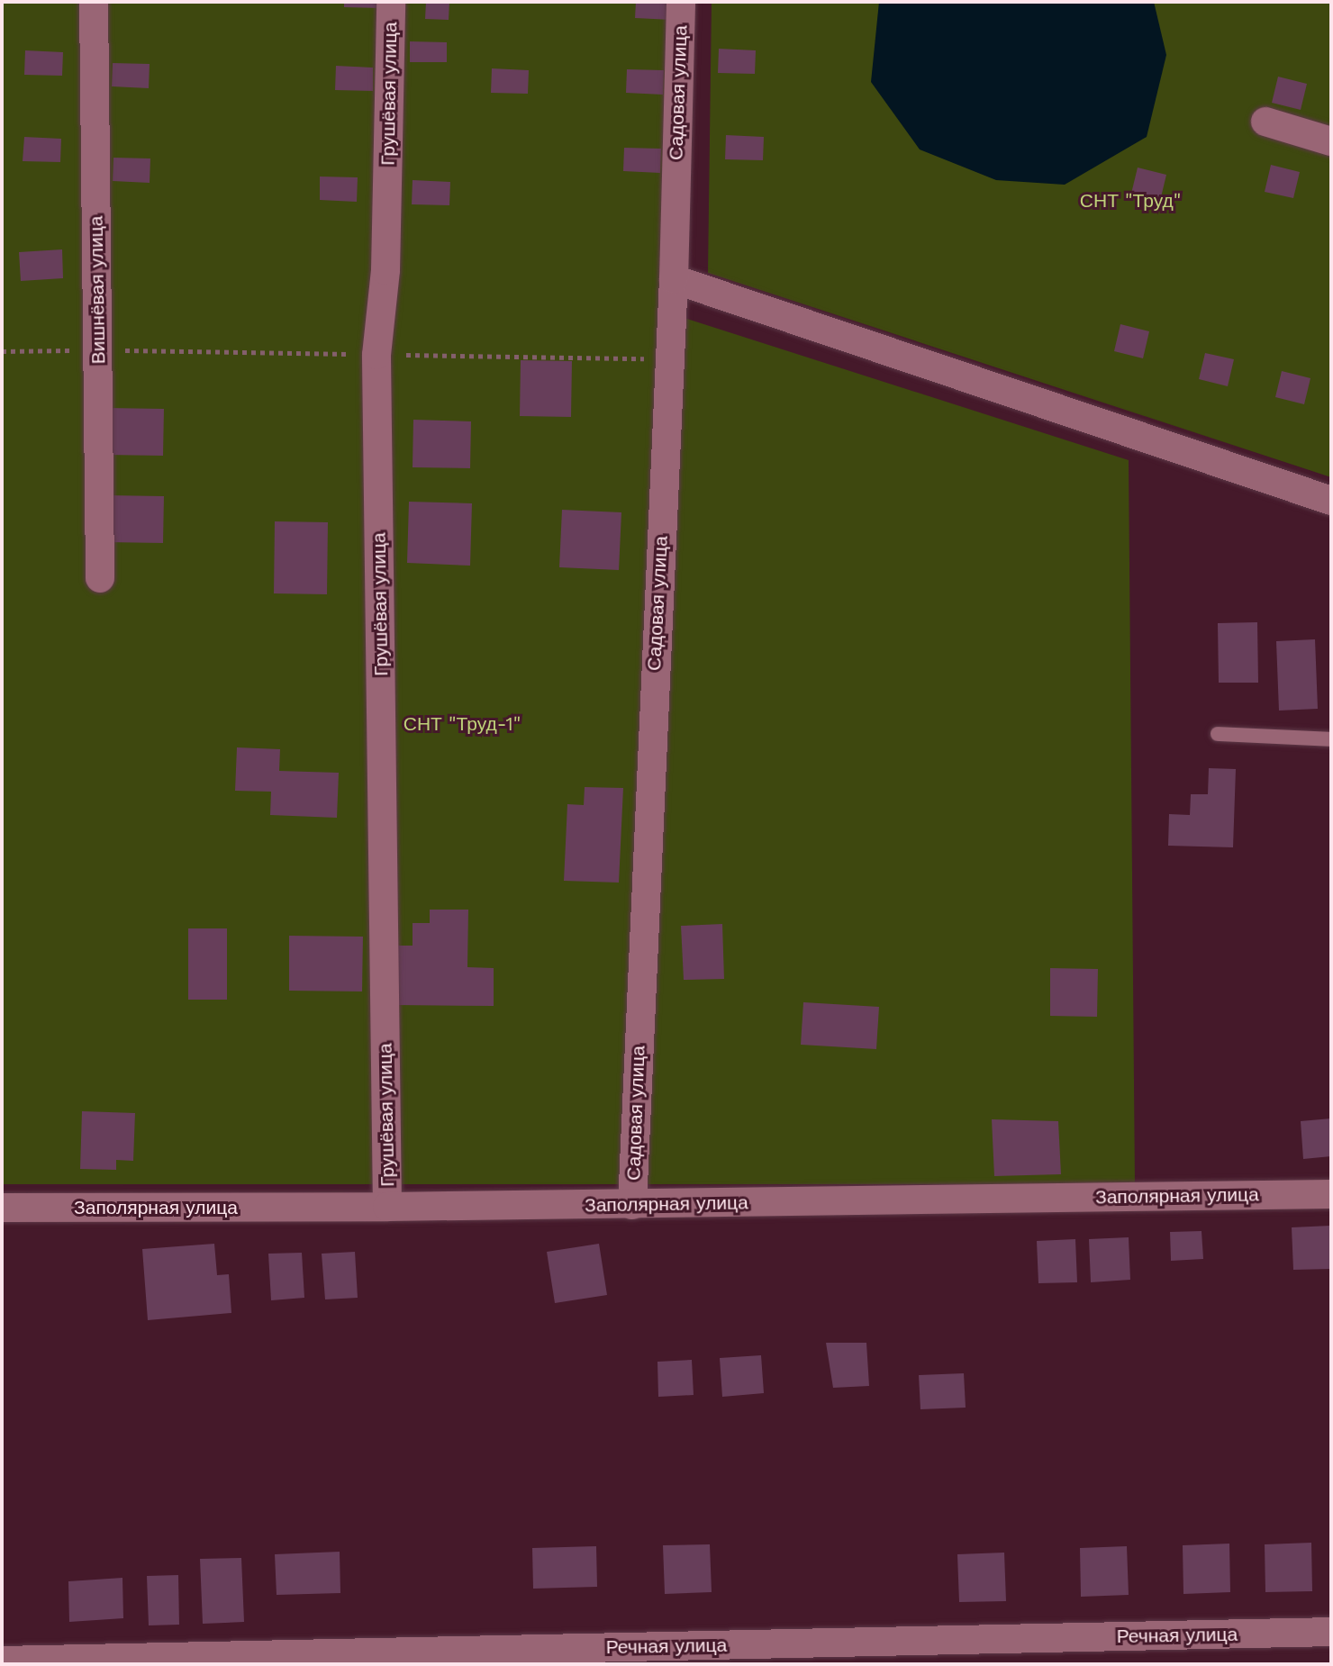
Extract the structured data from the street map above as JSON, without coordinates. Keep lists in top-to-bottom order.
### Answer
{
  "streets": {
    "street": [
      "Садовая улица",
      "Грушёвая улица",
      "Вишнёвая улица",
      "Заполярная улица",
      "Речная улица"
    ]
  },
  "crossings": [
    ["Садовая улица", "Заполярная улица"],
    ["Грушёвая улица", "Заполярная улица"]
  ],
  "parks": ["СНТ \"Труд\"", "СНТ \"Труд-1\""]
}
